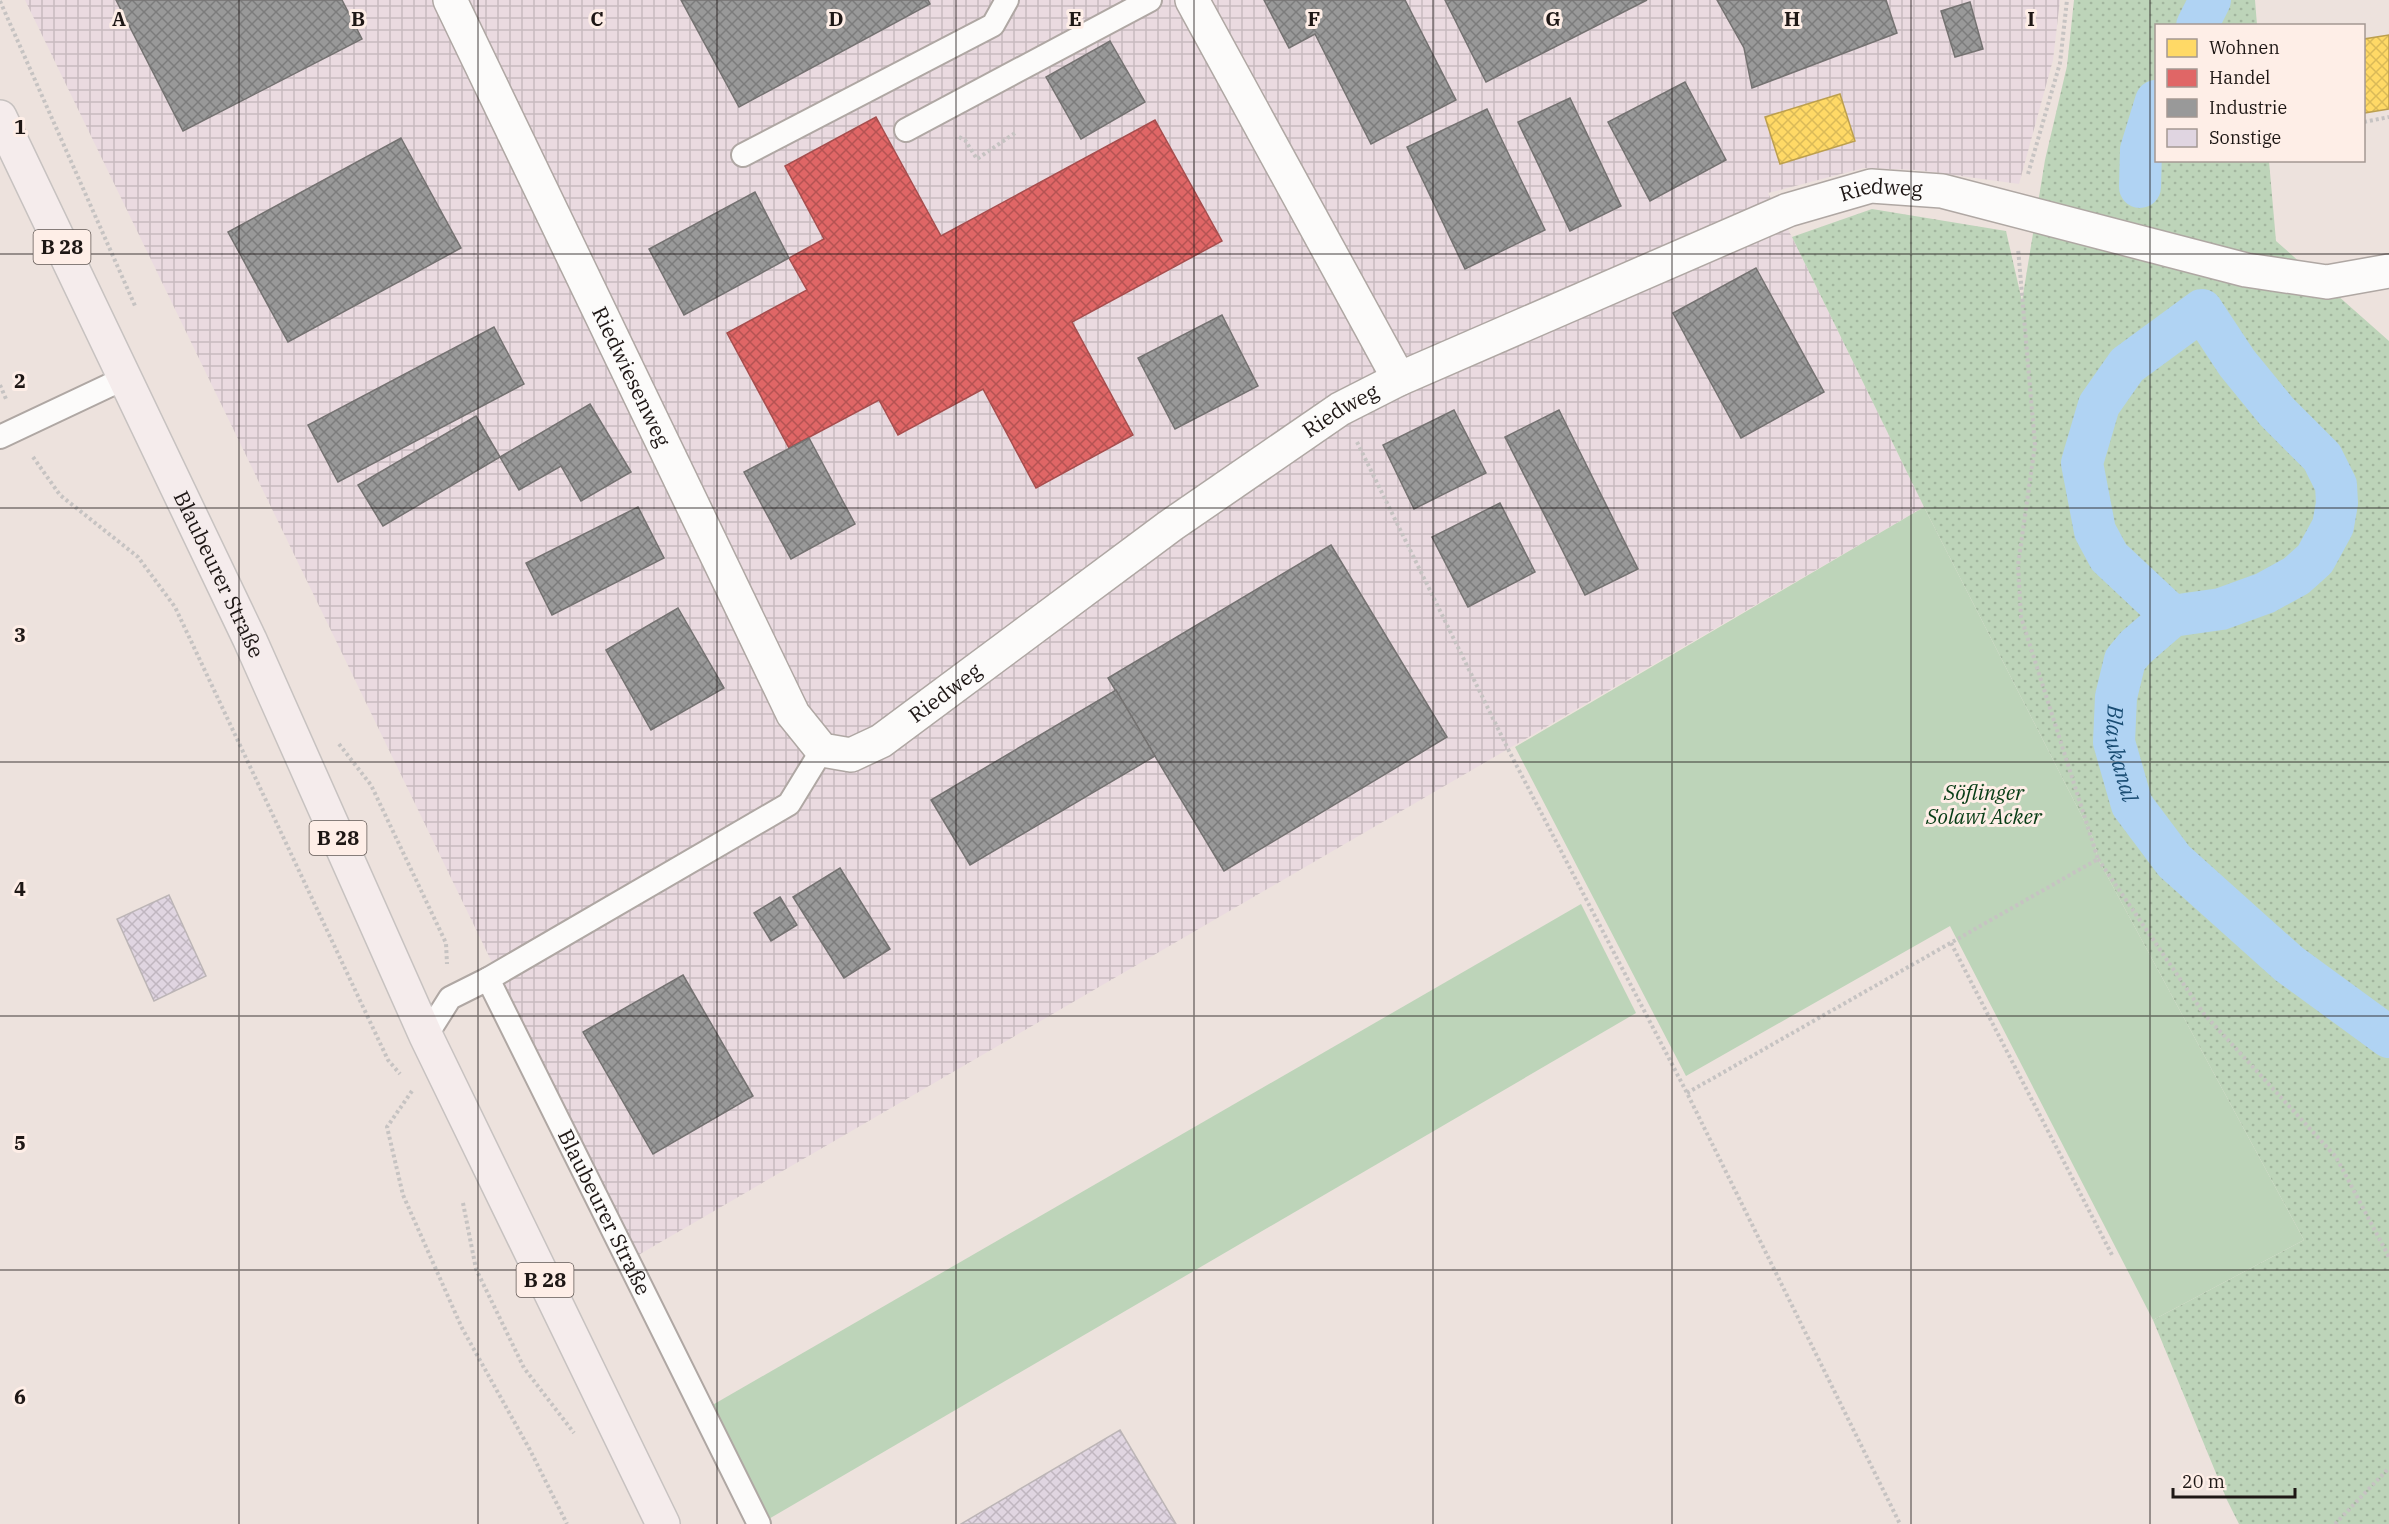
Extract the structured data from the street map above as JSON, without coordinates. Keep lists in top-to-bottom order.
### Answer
{
  "streets": {
    "main road": ["B 28", "Blaubeurer Straße"],
    "street": ["Riedweg", "Riedwiesenweg"]
  },
  "crossings": [
    ["Riedweg", "Riedwiesenweg"]
  ],
  "water": ["Blaukanal"],
  "parks": ["Söflinger Solawi Acker"],
  "legend": [
    "Wohnen",
    "Handel",
    "Industrie",
    "Sonstige"
  ],
  "scale_bar": "20 m",
  "grid": {
    "columns": [
      "A",
      "B",
      "C",
      "D",
      "E",
      "F",
      "G",
      "H",
      "I"
    ],
    "rows": [
      "1",
      "2",
      "3",
      "4",
      "5",
      "6"
    ]
  }
}
